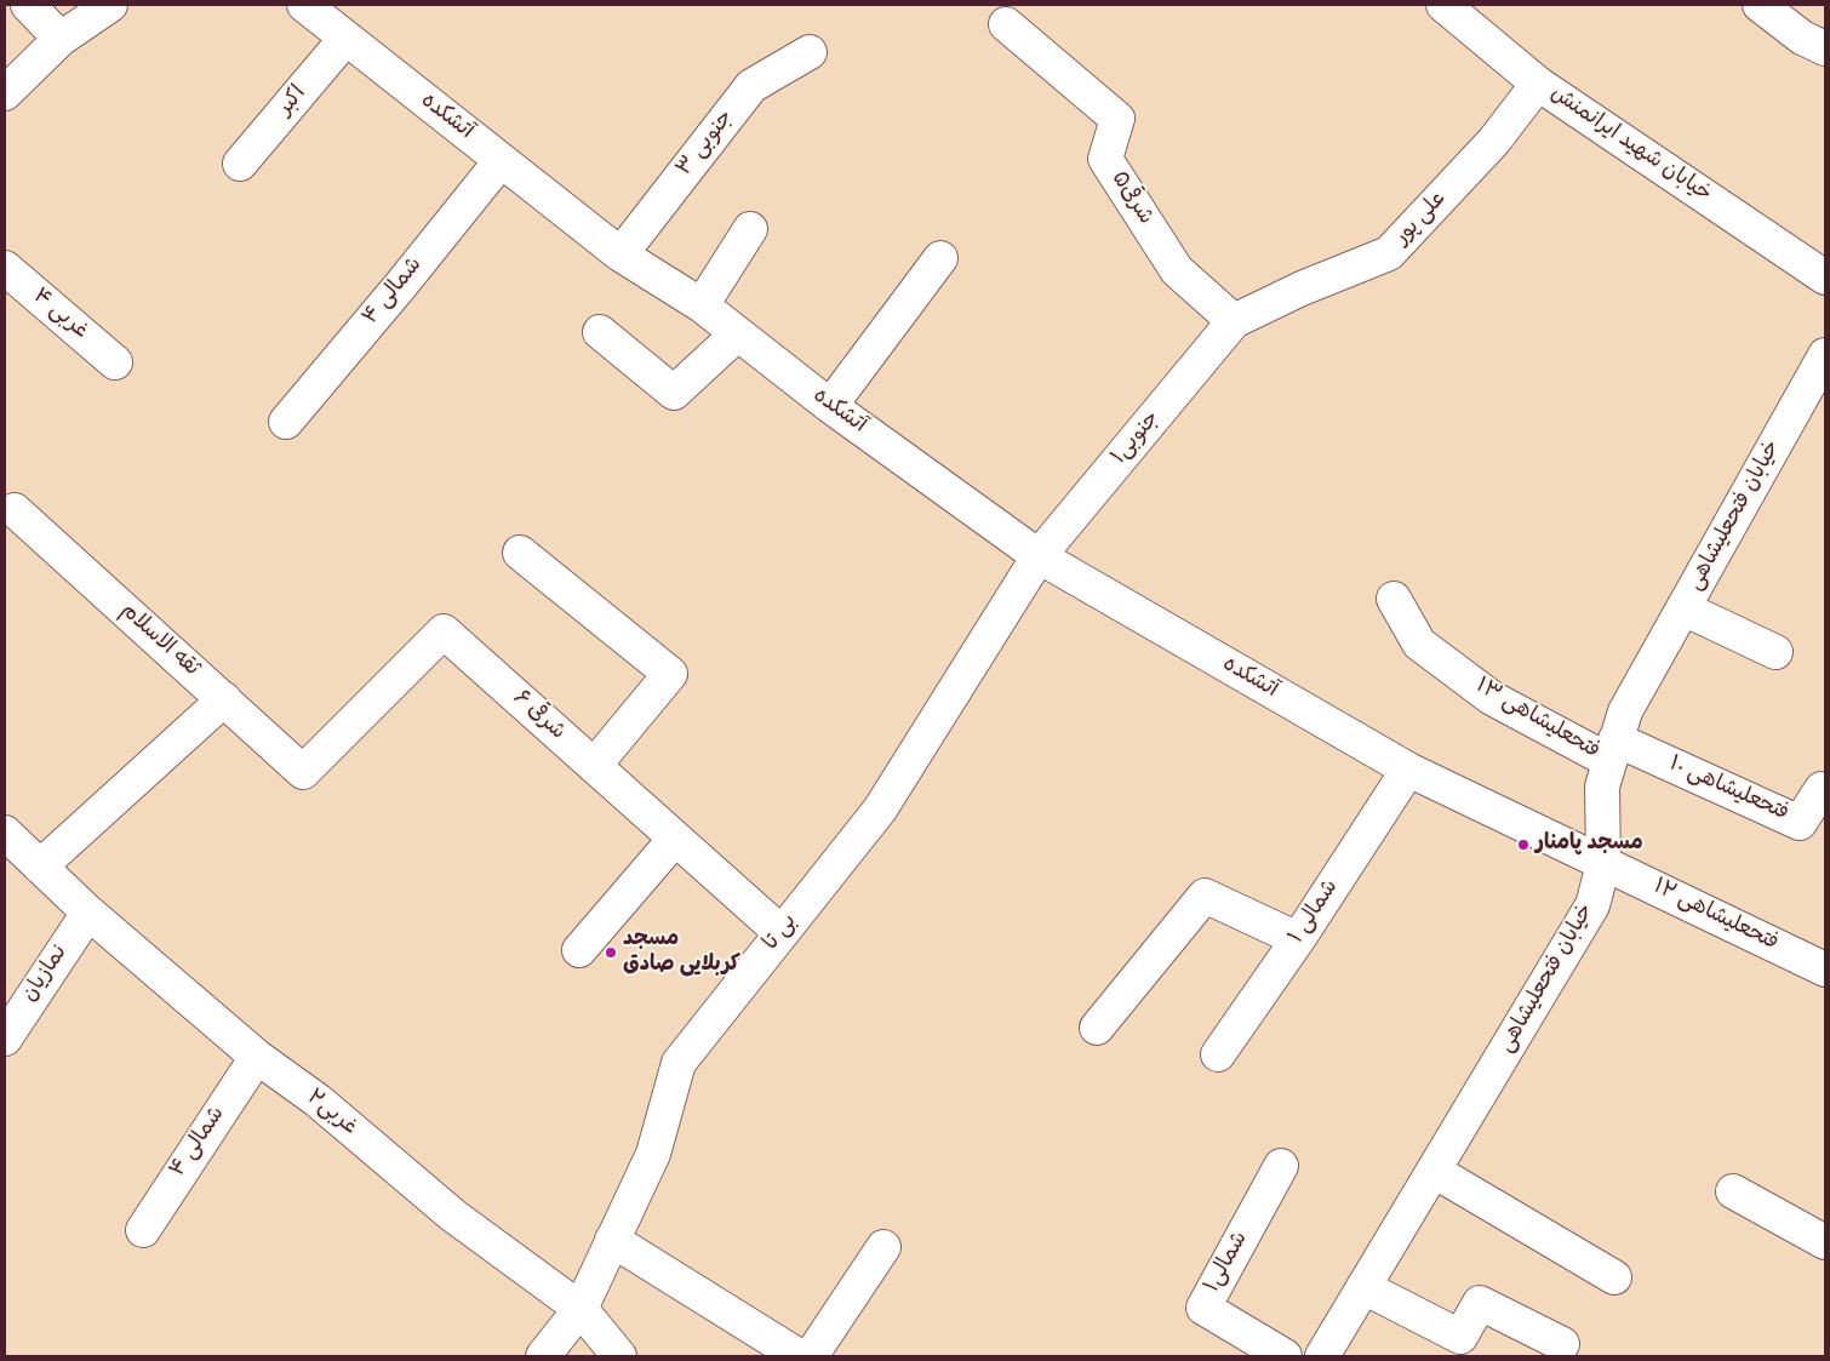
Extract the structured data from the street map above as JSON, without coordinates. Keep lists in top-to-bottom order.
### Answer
{
  "streets": {
    "street": [
      "اکبر",
      "آتشکده",
      "۳ جنوبی",
      "خیابان شهید ایرانمنش",
      "شرقی۵",
      "علی پور",
      "۴ شمالی",
      "۴ غربی",
      "جنوبی۱",
      "خیابان فتحعلیشاهی",
      "ثقه الاسلام",
      "۶ شرقی",
      "فتحعلیشاهی ۱۳",
      "فتحعلیشاهی ۱۰",
      "۱ شمالی",
      "فتحعلیشاهی ۱۲",
      "بی تا",
      "نمازیان",
      "غربی۲",
      "شمالی۱"
    ]
  },
  "crossings": [
    ["اکبر", "آتشکده"],
    ["آتشکده", "۳ جنوبی"],
    ["آتشکده", "۴ شمالی"],
    ["آتشکده", "جنوبی۱"],
    ["آتشکده", "خیابان فتحعلیشاهی"],
    ["آتشکده", "۱ شمالی"],
    ["آتشکده", "فتحعلیشاهی ۱۲"],
    ["آتشکده", "بی تا"],
    ["خیابان شهید ایرانمنش", "علی پور"],
    ["شرقی۵", "علی پور"],
    ["شرقی۵", "جنوبی۱"],
    ["علی پور", "جنوبی۱"],
    ["۴ شمالی", "غربی۲"],
    ["جنوبی۱", "بی تا"],
    ["خیابان فتحعلیشاهی", "فتحعلیشاهی ۱۳"],
    ["خیابان فتحعلیشاهی", "فتحعلیشاهی ۱۰"],
    ["خیابان فتحعلیشاهی", "فتحعلیشاهی ۱۲"],
    ["ثقه الاسلام", "۶ شرقی"],
    ["۶ شرقی", "بی تا"],
    ["فتحعلیشاهی ۱۳", "فتحعلیشاهی ۱۰"],
    ["بی تا", "غربی۲"],
    ["نمازیان", "غربی۲"]
  ],
  "places": ["مسجد پامنار", "مسجد کربلایی صادق"]
}
